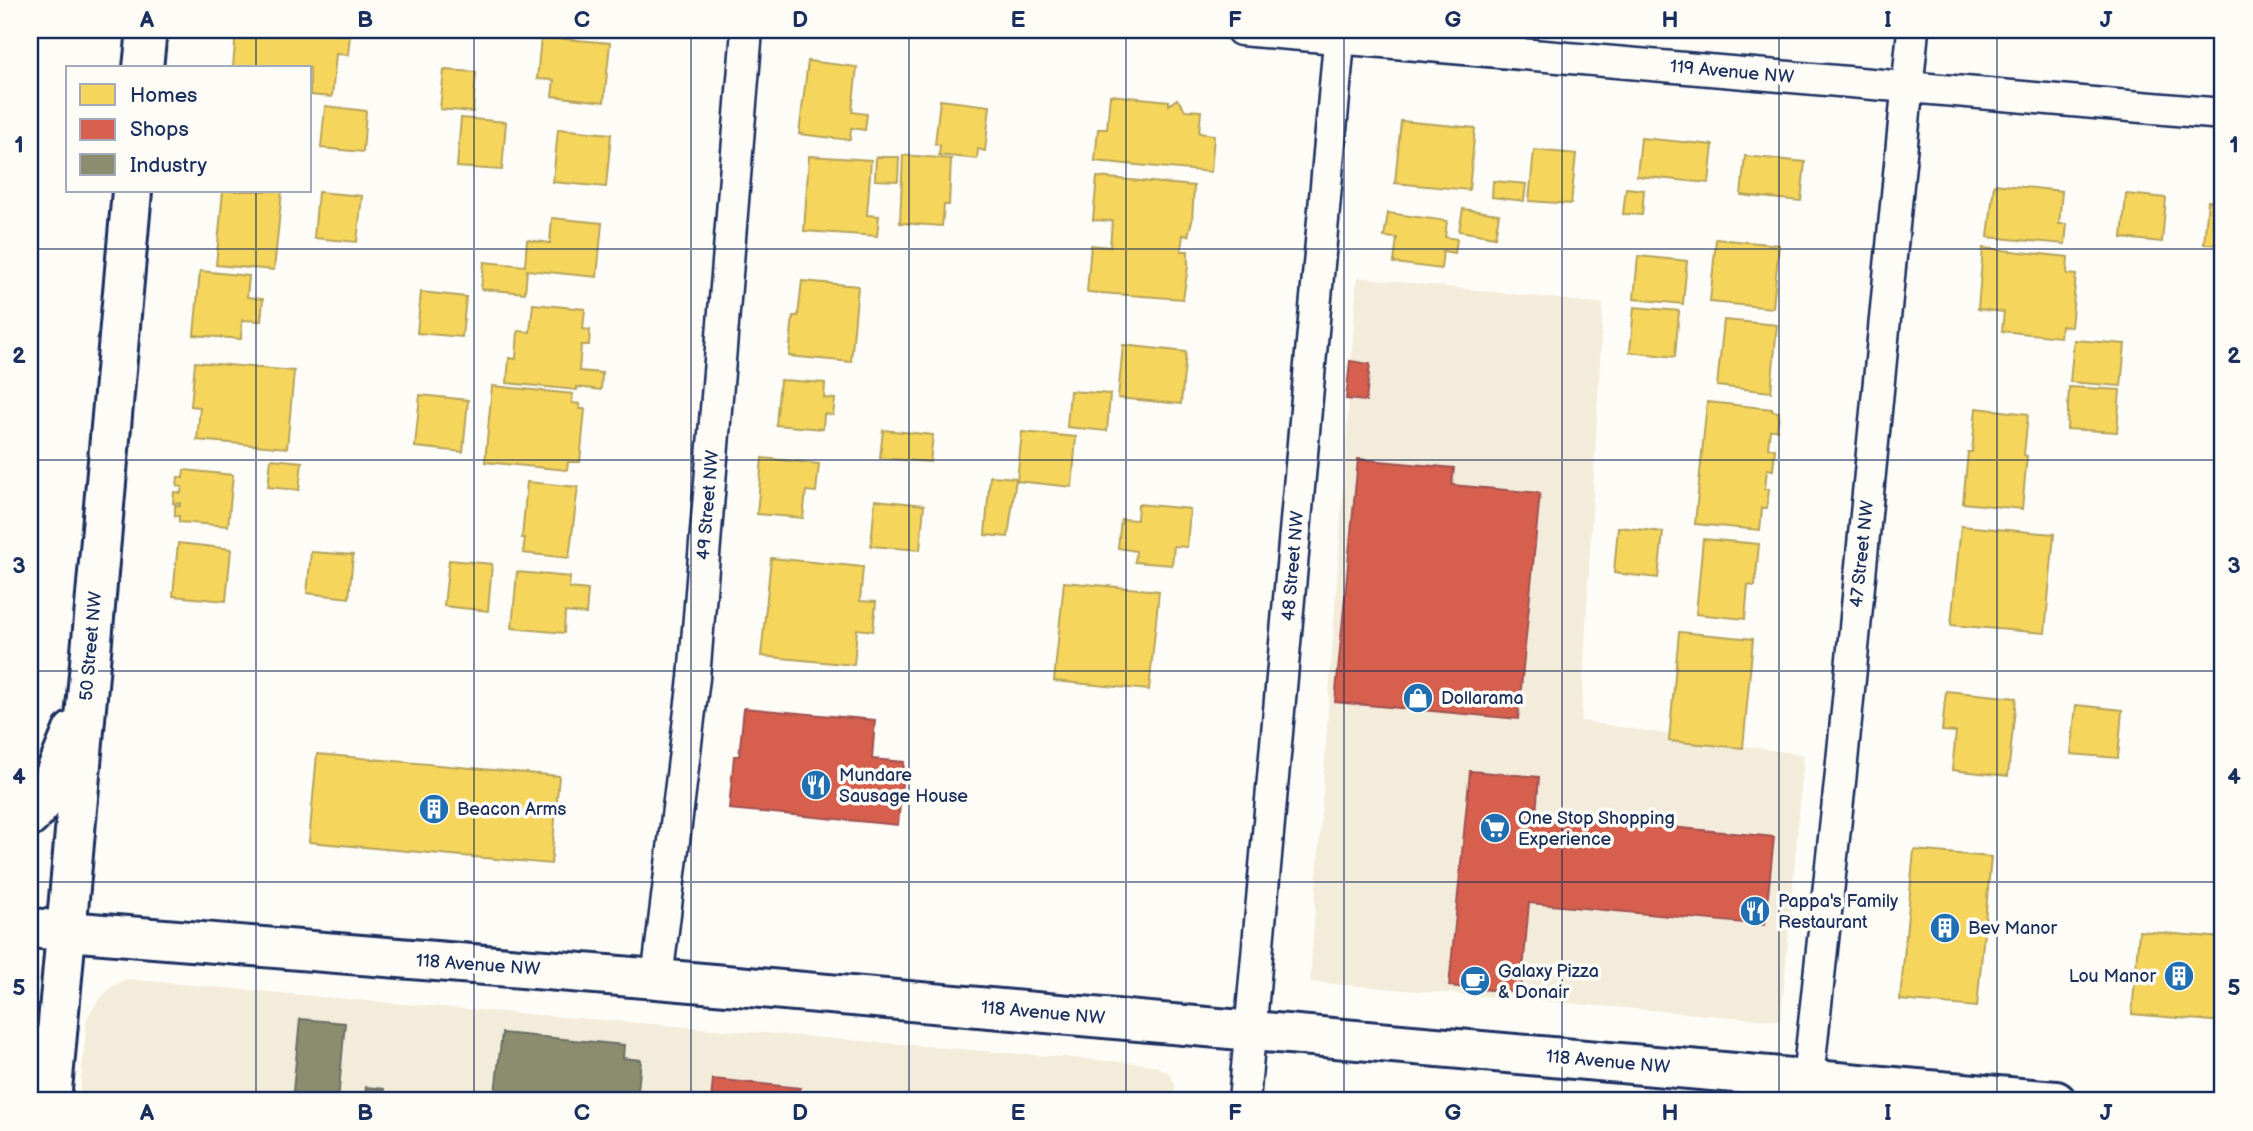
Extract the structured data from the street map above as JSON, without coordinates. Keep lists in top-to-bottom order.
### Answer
{
  "streets": {
    "main road": ["50 Street NW", "118 Avenue NW"],
    "street": [
      "119 Avenue NW",
      "49 Street NW",
      "47 Street NW",
      "48 Street NW"
    ]
  },
  "crossings": [
    ["119 Avenue NW", "47 Street NW"],
    ["119 Avenue NW", "48 Street NW"],
    ["49 Street NW", "118 Avenue NW"],
    ["47 Street NW", "118 Avenue NW"],
    ["48 Street NW", "118 Avenue NW"],
    ["50 Street NW", "118 Avenue NW"]
  ],
  "places": {
    "shop": ["Dollarama"],
    "restaurant": ["Mundare Sausage House", "Pappa's Family Restaurant"],
    "building": ["Beacon Arms", "Bev Manor", "Lou Manor"],
    "supermarket": ["One Stop Shopping Experience"],
    "cafe": ["Galaxy Pizza & Donair"]
  },
  "legend": ["Homes", "Shops", "Industry"],
  "grid": {
    "columns": [
      "A",
      "B",
      "C",
      "D",
      "E",
      "F",
      "G",
      "H",
      "I",
      "J"
    ],
    "rows": [
      "1",
      "2",
      "3",
      "4",
      "5"
    ]
  }
}
